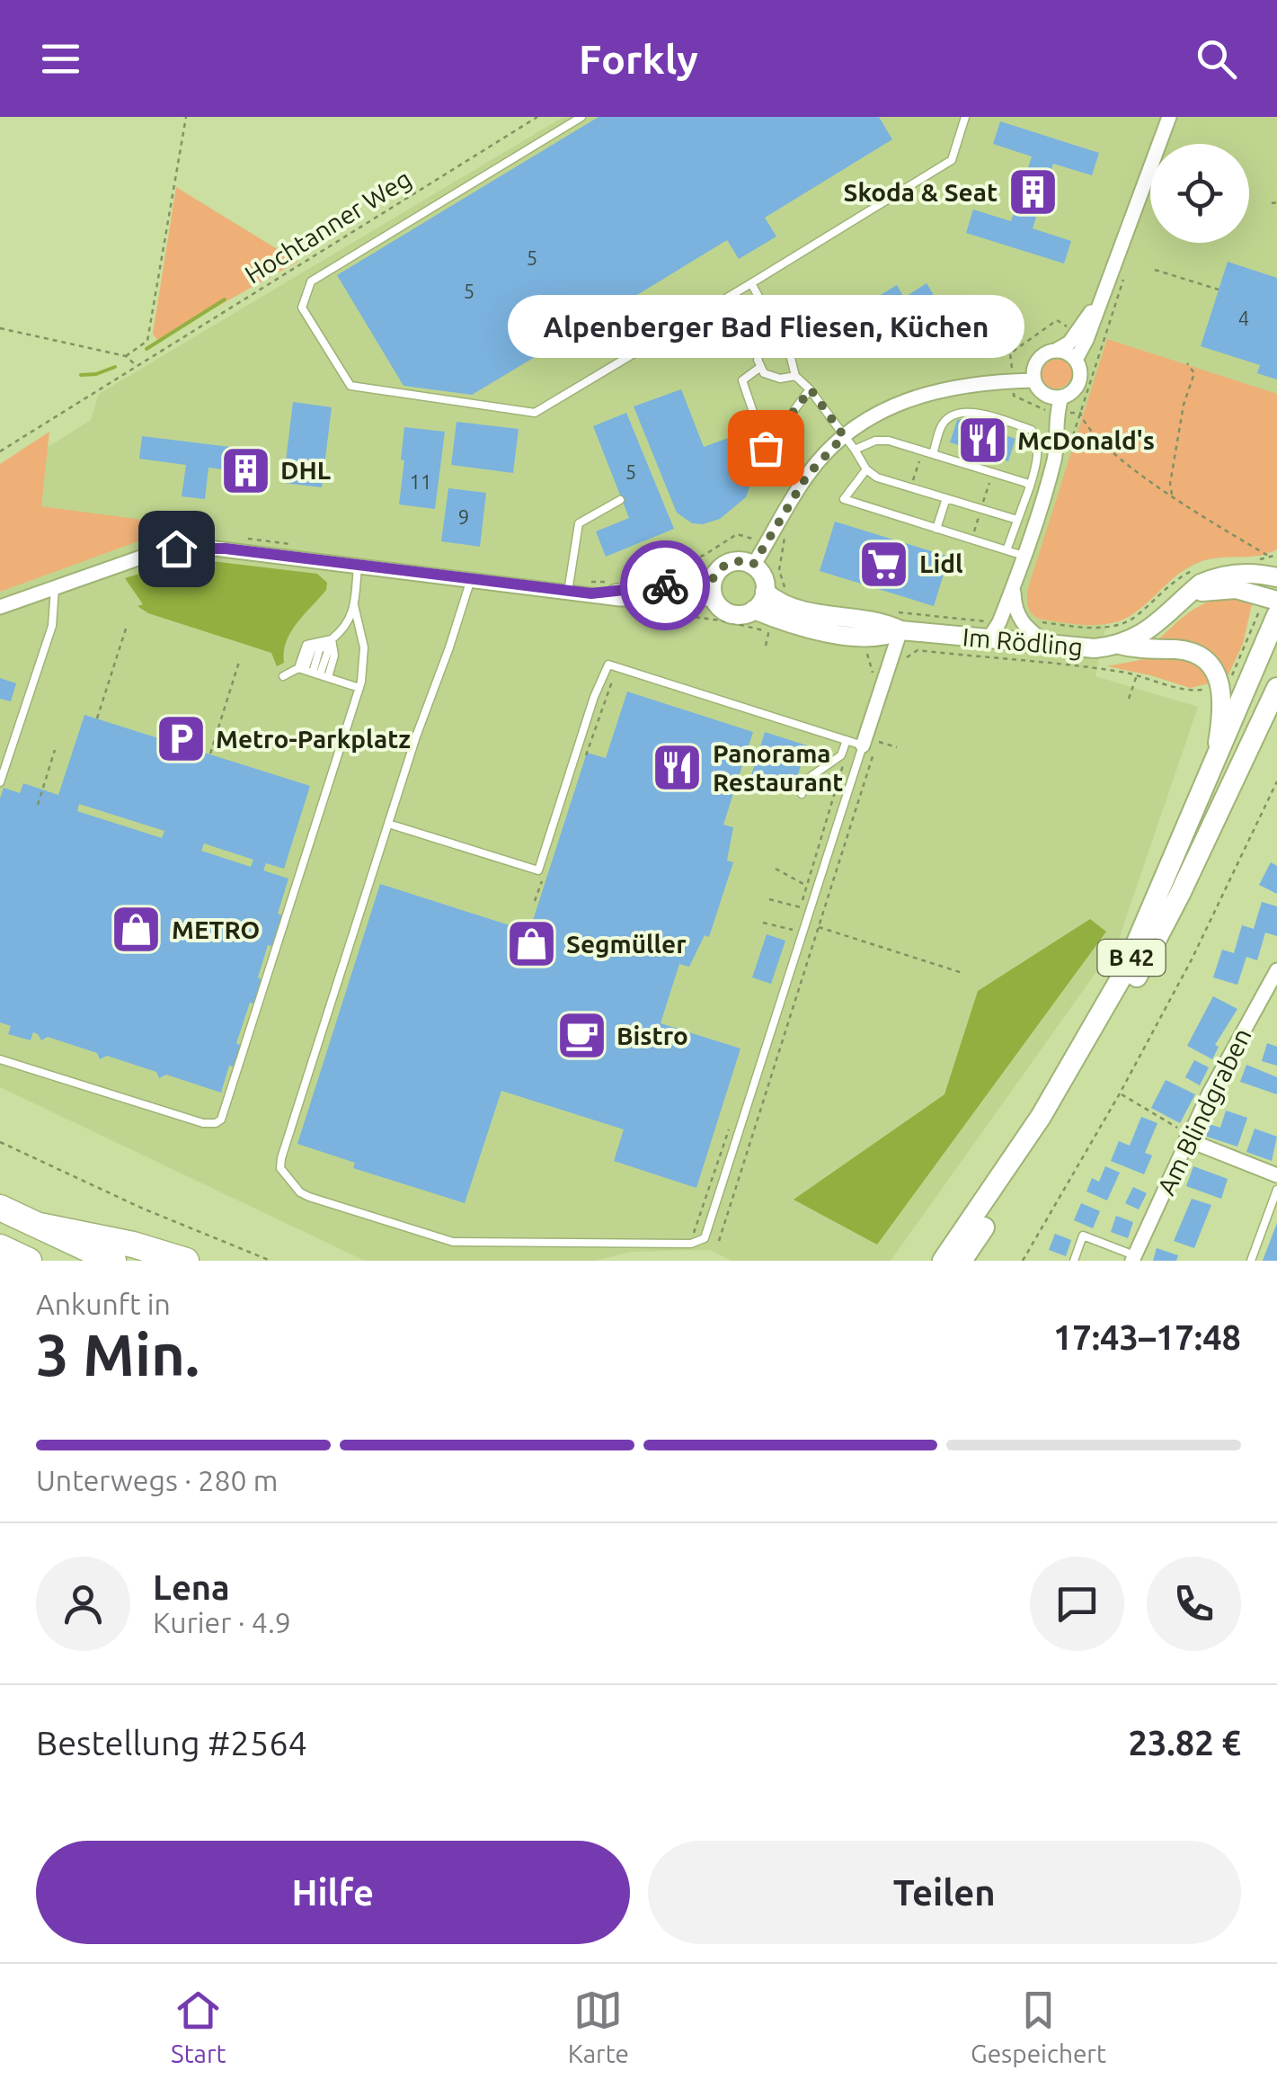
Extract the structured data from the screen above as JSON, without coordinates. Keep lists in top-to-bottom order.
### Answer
{
  "streets": {
    "main road": ["B 42"],
    "street": ["Im Rödling", "Am Blindgraben"],
    "path": ["Hochtanner Weg"]
  },
  "places": {
    "building": ["Skoda & Seat", "DHL"],
    "restaurant": ["McDonald's", "Panorama Restaurant"],
    "other": ["Alpenberger Bad Fliesen, Küchen"],
    "supermarket": ["Lidl"],
    "parking": ["Metro-Parkplatz"],
    "shop": ["METRO", "Segmüller"],
    "cafe": ["Bistro"]
  },
  "house_numbers": [
    "5",
    "5",
    "4",
    "5",
    "11",
    "9"
  ],
  "page": {
    "header": "Forkly",
    "bubble": "Alpenberger Bad Fliesen, Küchen",
    "heading": ["3 Min.", "Ankunft in", "17:43–17:48"],
    "panel": [
      "Lena",
      "Kurier · 4.9",
      "Bestellung #2564",
      "23.82 €"
    ],
    "bar": "Unterwegs · 280 m",
    "buttons": ["Hilfe", "Teilen"],
    "tabs": ["Start", "Karte", "Gespeichert"]
  }
}
